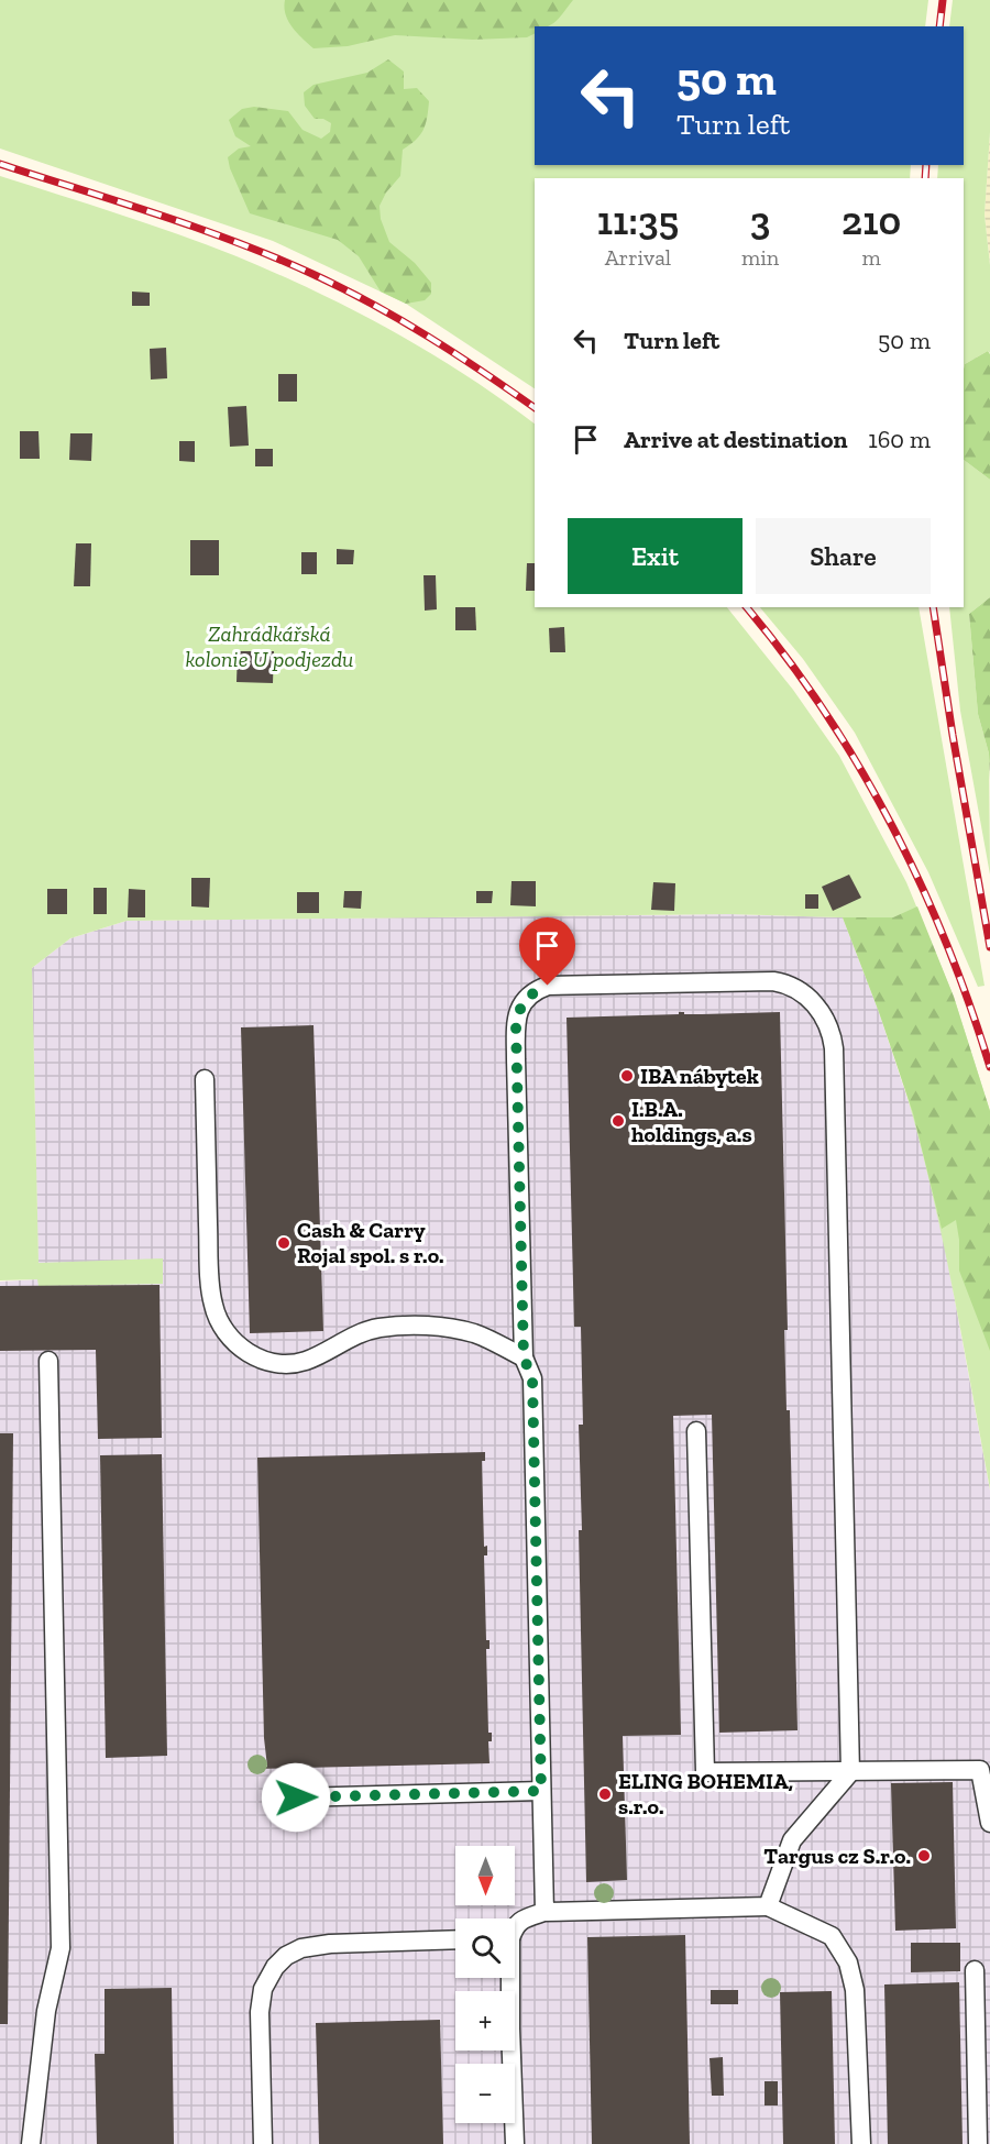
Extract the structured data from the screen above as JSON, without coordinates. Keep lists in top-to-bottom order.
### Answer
{
  "parks": ["Zahrádkářská kolonie U podjezdu"],
  "places": [
    "IBA nábytek",
    "I.B.A. holdings, a.s",
    "Cash & Carry Rojal spol. s r.o.",
    "ELING BOHEMIA, s.r.o.",
    "Targus cz S.r.o."
  ],
  "north": "bottom",
  "page": {
    "turn": ["50 m", "Turn left"],
    "eta": [
      "11:35",
      "Arrival",
      "3",
      "min",
      "210",
      "m"
    ],
    "list": [
      {
        "name": "Turn left",
        "value": "50 m"
      },
      {
        "name": "Arrive at destination",
        "value": "160 m"
      }
    ],
    "buttons": ["Exit", "Share"],
    "map_buttons": ["+", "−"]
  }
}
